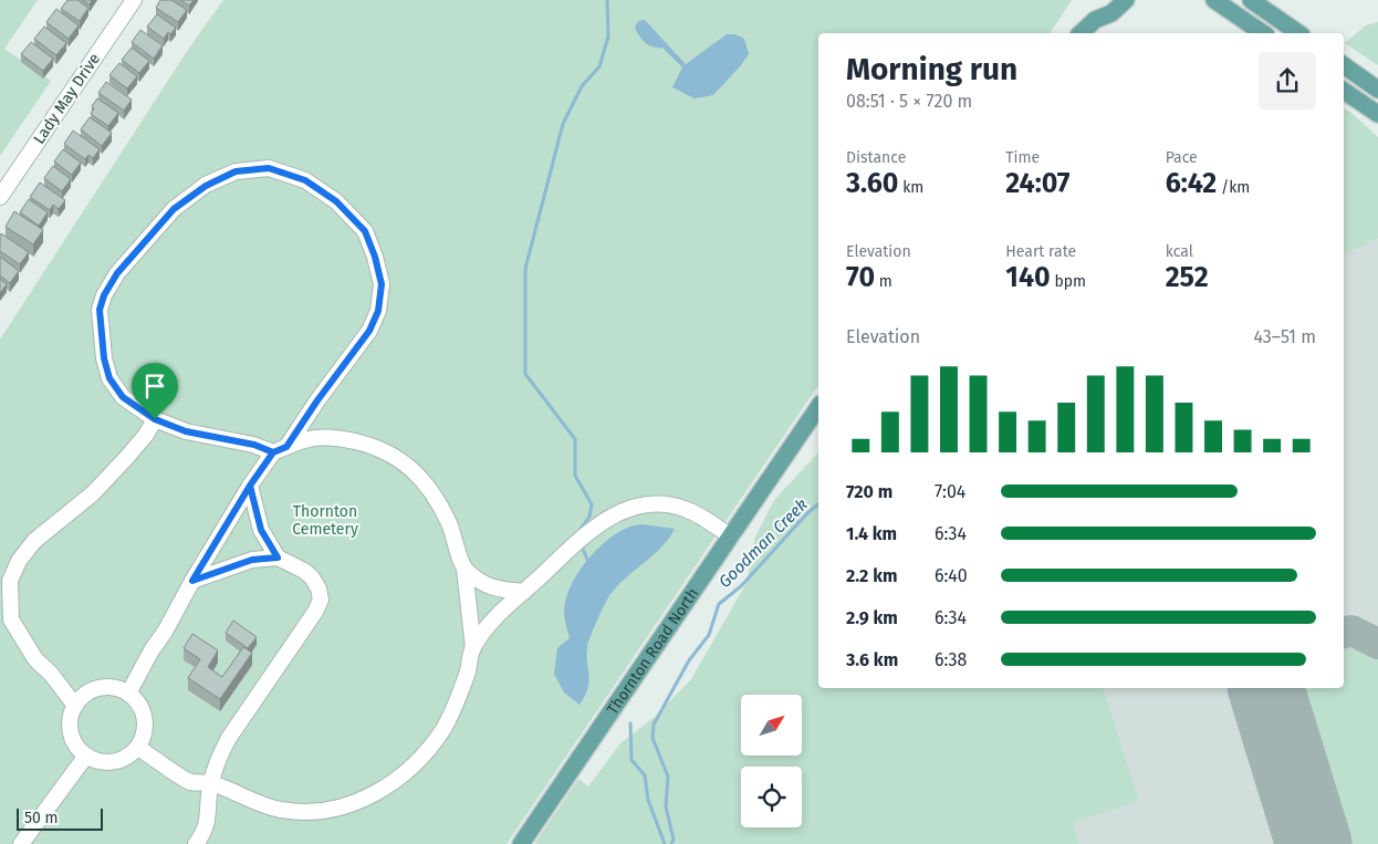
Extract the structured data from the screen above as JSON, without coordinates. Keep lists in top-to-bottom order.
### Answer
{
  "streets": {
    "main road": ["Thornton Road North"],
    "street": ["Lady May Drive"]
  },
  "water": ["Goodman Creek"],
  "parks": ["Thornton Cemetery"],
  "scale_bar": "50 m",
  "north": "top right",
  "page": {
    "heading": ["Morning run", "08:51 · 5 × 720 m"],
    "stats": [
      ["Distance", "3.60 km"],
      ["Time", "24:07"],
      ["Pace", "6:42 /km"],
      ["Elevation", "70 m"],
      ["Heart rate", "140 bpm"],
      ["kcal", "252"]
    ],
    "chart": ["Elevation", "43–51 m"],
    "list": [
      {
        "name": "720 m",
        "note": "7:04"
      },
      {
        "name": "1.4 km",
        "note": "6:34"
      },
      {
        "name": "2.2 km",
        "note": "6:40"
      },
      {
        "name": "2.9 km",
        "note": "6:34"
      },
      {
        "name": "3.6 km",
        "note": "6:38"
      }
    ],
    "scale": "50 m"
  }
}
